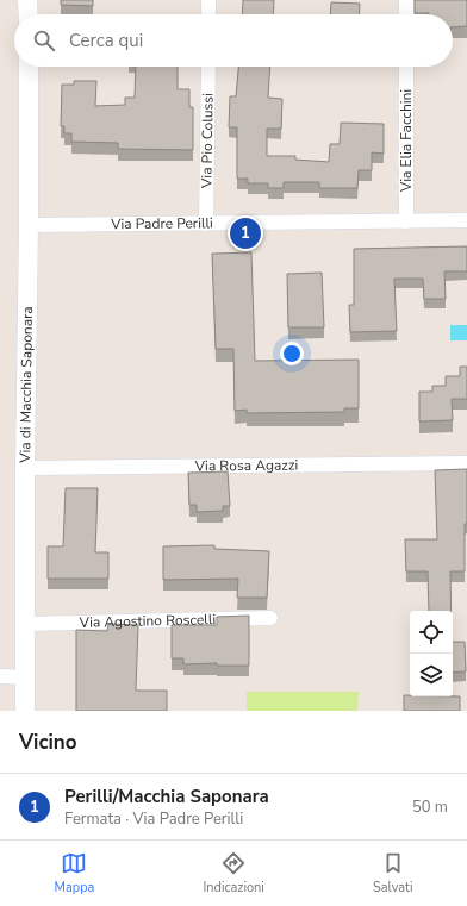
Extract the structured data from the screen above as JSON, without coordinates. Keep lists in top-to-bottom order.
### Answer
{
  "streets": {
    "street": [
      "Via Pio Colussi",
      "Via Elia Facchini",
      "Via Padre Perilli",
      "Via di Macchia Saponara",
      "Via Rosa Agazzi",
      "Via Agostino Roscelli"
    ]
  },
  "crossings": [
    ["Via Pio Colussi", "Via Padre Perilli"],
    ["Via Elia Facchini", "Via Padre Perilli"],
    ["Via Padre Perilli", "Via di Macchia Saponara"],
    ["Via di Macchia Saponara", "Via Rosa Agazzi"],
    ["Via di Macchia Saponara", "Via Agostino Roscelli"]
  ],
  "page": {
    "search": "Cerca qui",
    "pins": "1",
    "heading": "Vicino",
    "list": [
      {
        "mark": "1",
        "name": "Perilli/Macchia Saponara",
        "note": "Fermata · Via Padre Perilli",
        "value": "50 m"
      }
    ],
    "nav": ["Mappa", "Indicazioni", "Salvati"]
  }
}
